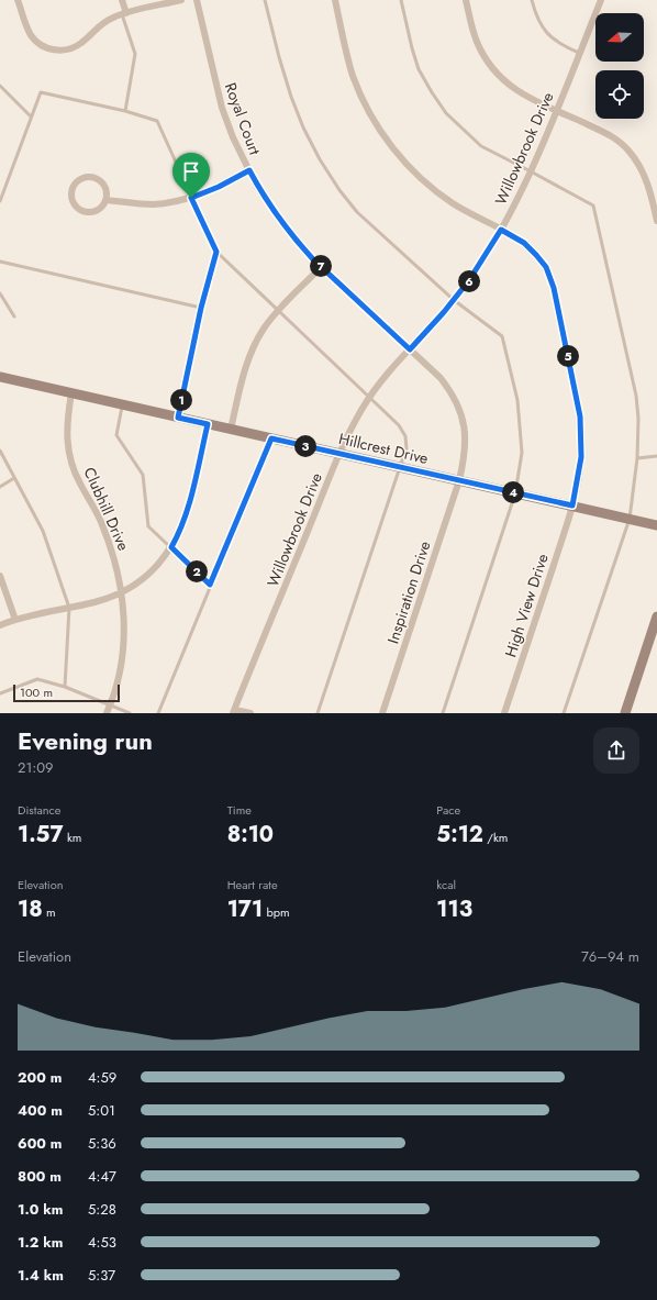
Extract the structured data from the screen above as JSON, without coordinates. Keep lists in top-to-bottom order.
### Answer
{
  "streets": {
    "street": [
      "Royal Court",
      "Willowbrook Drive",
      "Hillcrest Drive",
      "Clubhill Drive",
      "Inspiration Drive",
      "High View Drive"
    ]
  },
  "crossings": [
    ["Royal Court", "Willowbrook Drive"],
    ["Royal Court", "Hillcrest Drive"],
    ["Royal Court", "Inspiration Drive"],
    ["Willowbrook Drive", "Hillcrest Drive"],
    ["Willowbrook Drive", "High View Drive"],
    ["Hillcrest Drive", "Clubhill Drive"],
    ["Hillcrest Drive", "Inspiration Drive"],
    ["Hillcrest Drive", "High View Drive"]
  ],
  "scale_bar": "100 m",
  "north": "left",
  "page": {
    "pins": [
      "7",
      "6",
      "5",
      "1",
      "3",
      "4",
      "2"
    ],
    "scale": "100 m",
    "heading": ["Evening run", "21:09"],
    "stats": [
      ["Distance", "1.57 km"],
      ["Time", "8:10"],
      ["Pace", "5:12 /km"],
      ["Elevation", "18 m"],
      ["Heart rate", "171 bpm"],
      ["kcal", "113"]
    ],
    "chart": ["Elevation", "76–94 m"],
    "list": [
      {
        "name": "200 m",
        "note": "4:59"
      },
      {
        "name": "400 m",
        "note": "5:01"
      },
      {
        "name": "600 m",
        "note": "5:36"
      },
      {
        "name": "800 m",
        "note": "4:47"
      },
      {
        "name": "1.0 km",
        "note": "5:28"
      },
      {
        "name": "1.2 km",
        "note": "4:53"
      },
      {
        "name": "1.4 km",
        "note": "5:37"
      }
    ]
  }
}
